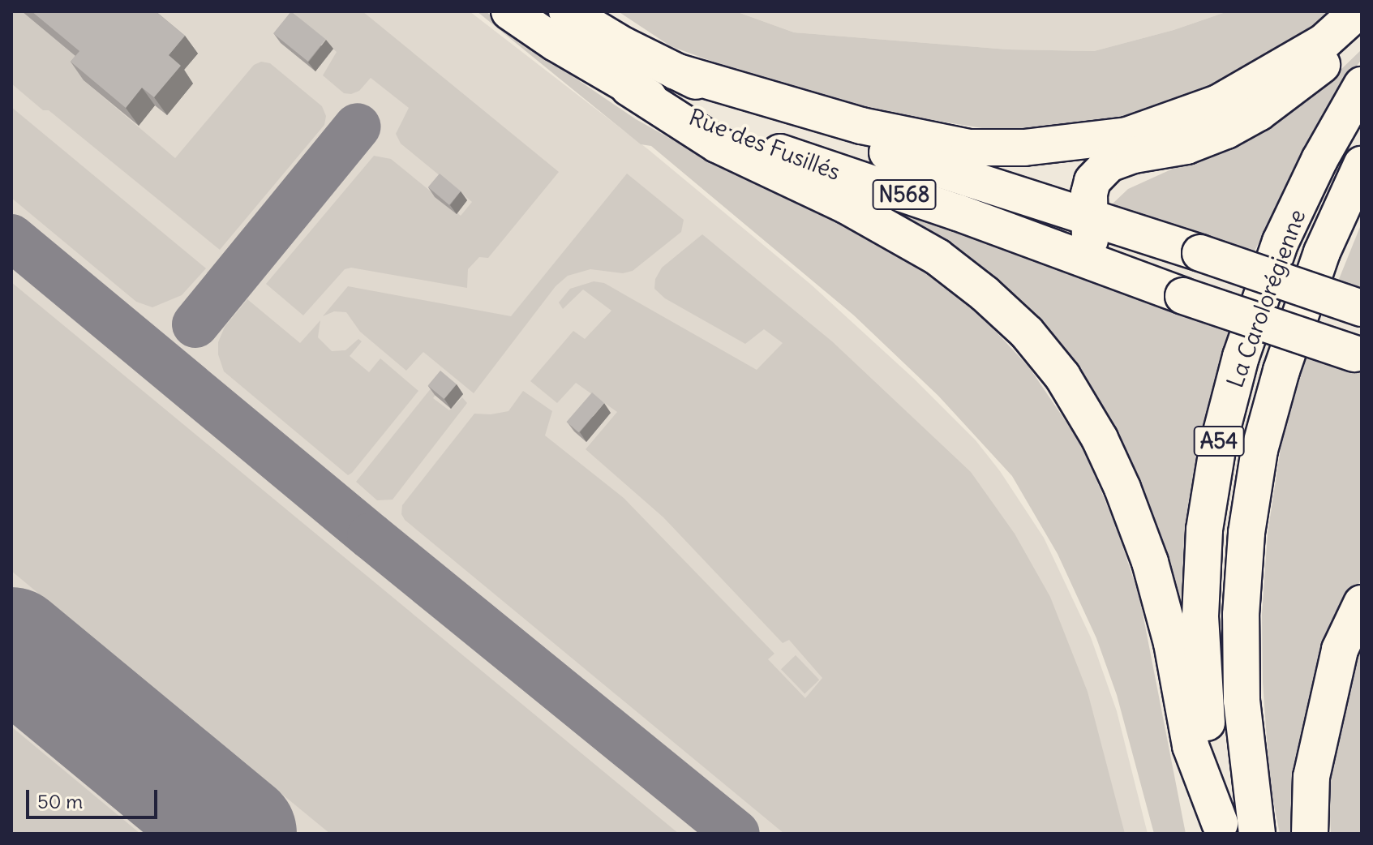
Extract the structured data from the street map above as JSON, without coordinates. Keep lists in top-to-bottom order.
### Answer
{
  "streets": {
    "highway": [
      "Rue des Fusillés",
      "N568",
      "La Carolorégienne",
      "A54"
    ]
  },
  "scale_bar": "50 m"
}
